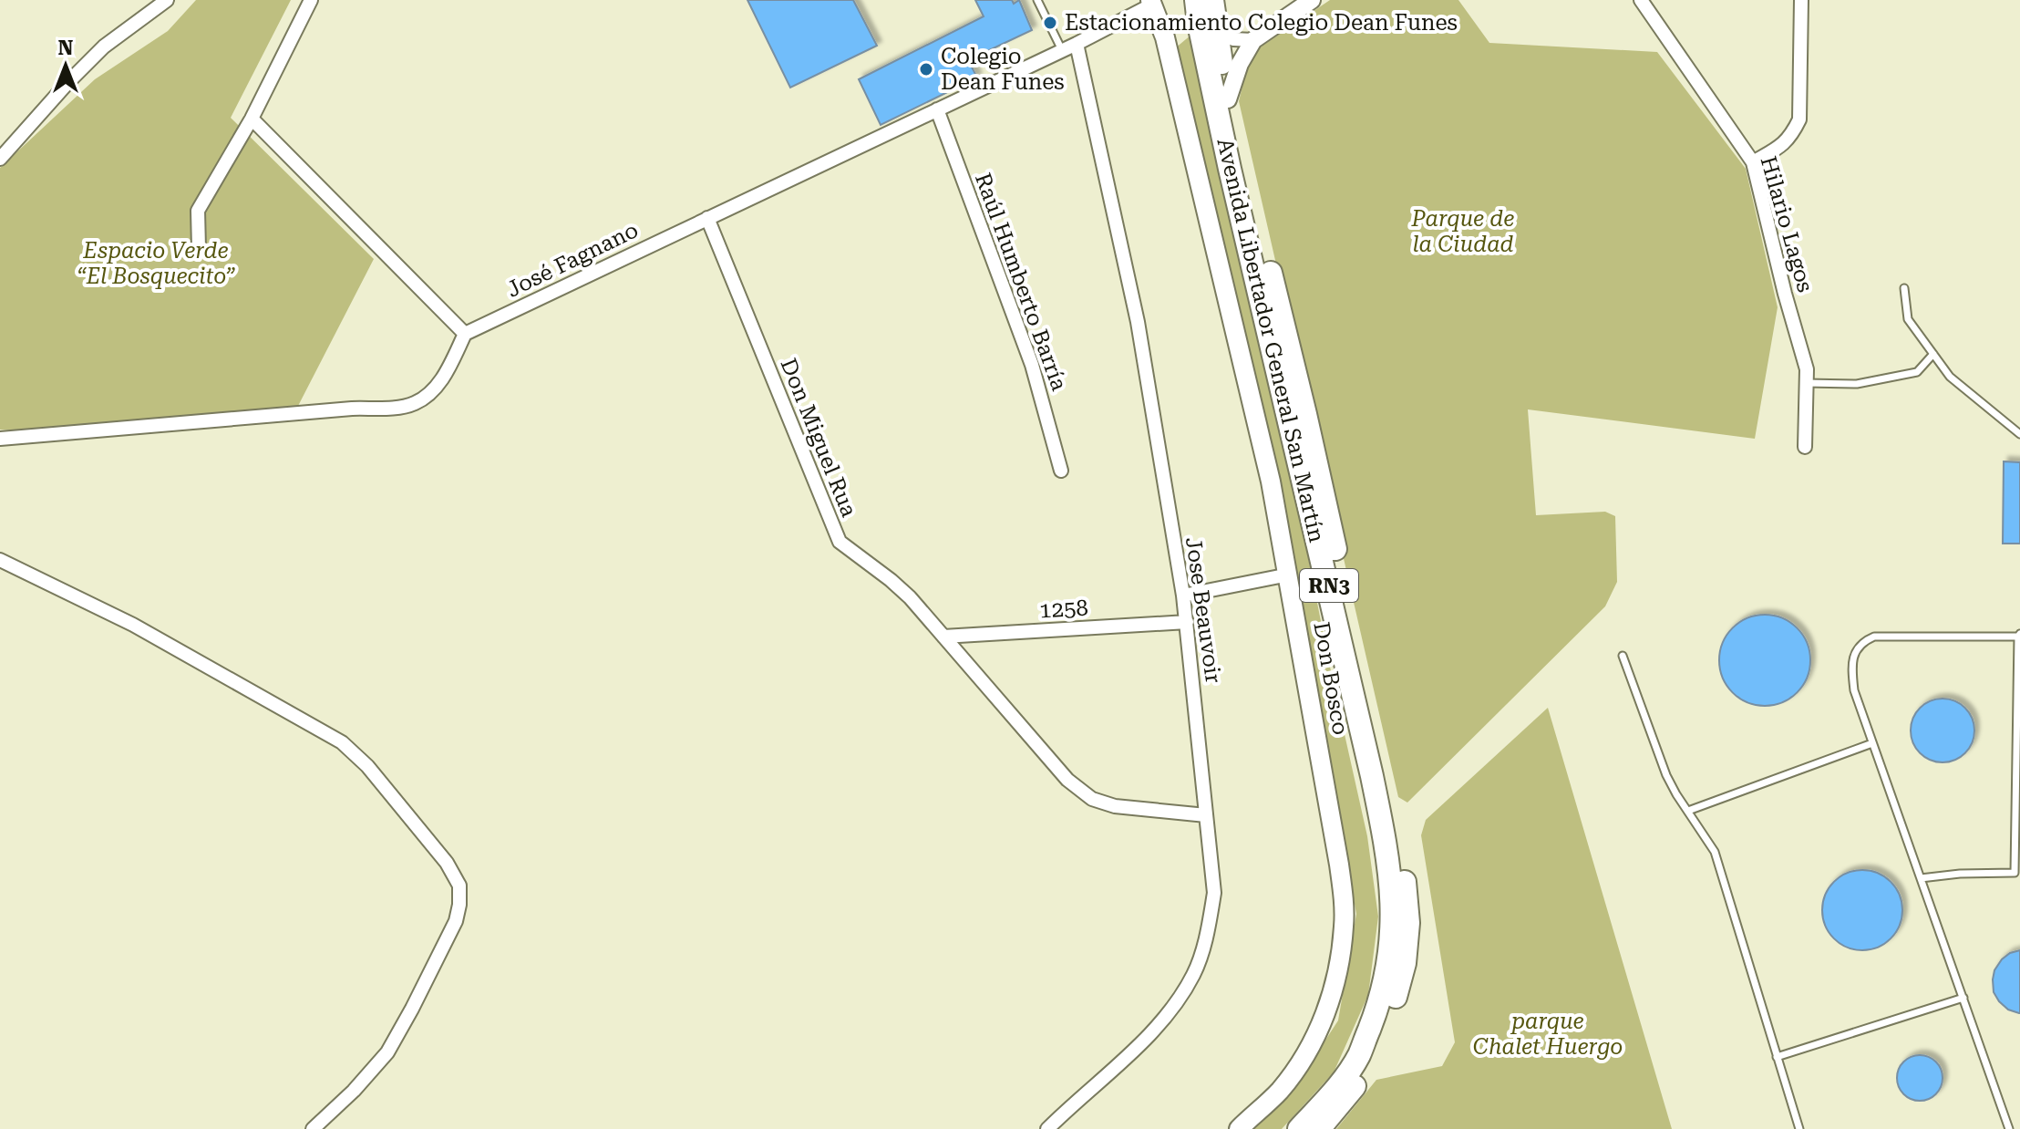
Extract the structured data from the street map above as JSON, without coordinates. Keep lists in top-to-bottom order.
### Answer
{
  "streets": {
    "highway": ["Avenida Libertador General San Martín", "RN3"],
    "main road": ["Don Bosco"],
    "street": [
      "Hilario Lagos",
      "José Fagnano",
      "Raúl Humberto Barría",
      "Don Miguel Rua",
      "1258",
      "Jose Beauvoir"
    ]
  },
  "crossings": [
    ["José Fagnano", "Raúl Humberto Barría"],
    ["José Fagnano", "Don Miguel Rua"],
    ["José Fagnano", "Jose Beauvoir"],
    ["José Fagnano", "Don Bosco"],
    ["Don Miguel Rua", "1258"],
    ["Don Miguel Rua", "Jose Beauvoir"],
    ["1258", "Jose Beauvoir"]
  ],
  "parks": ["Parque de la Ciudad", "Espacio Verde “El Bosquecito”", "parque Chalet Huergo"],
  "places": ["Estacionamiento Colegio Dean Funes", "Colegio Dean Funes"],
  "north": "top"
}
